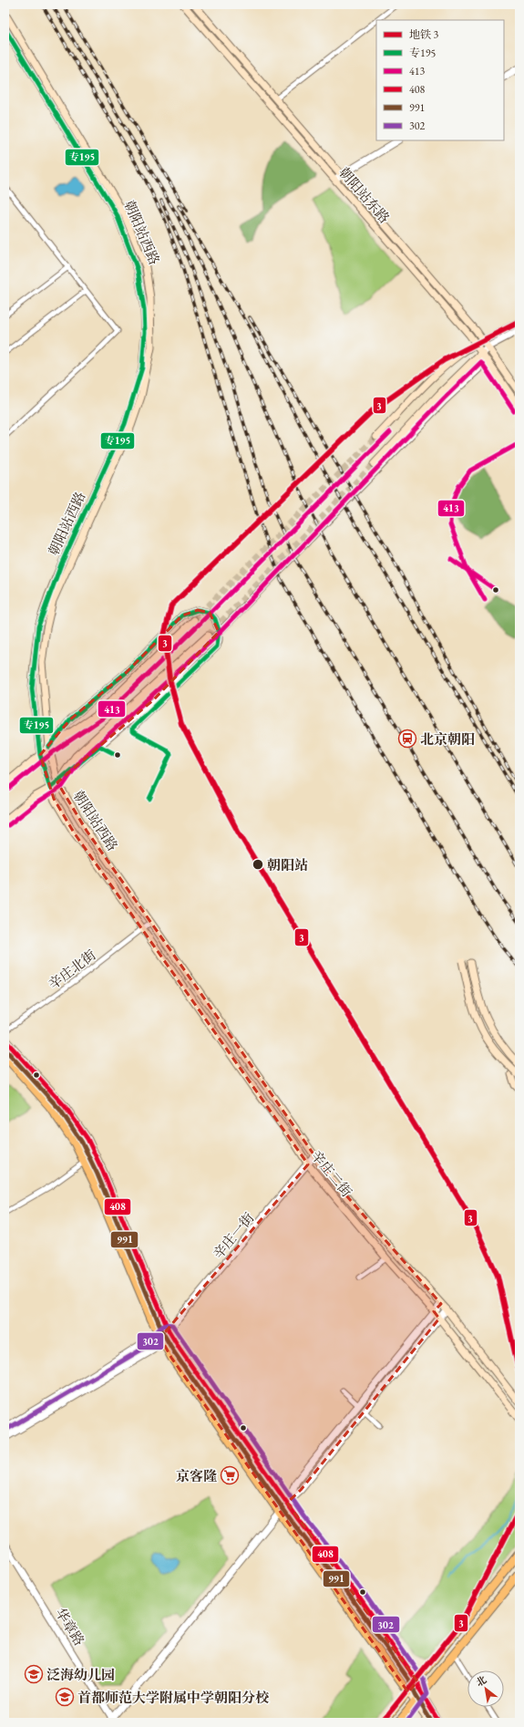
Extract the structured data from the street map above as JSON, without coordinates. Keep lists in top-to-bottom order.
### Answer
{
  "streets": {
    "main road": ["朝阳站东路", "朝阳站西路", "辛庄二街"],
    "street": ["辛庄北街", "辛庄一街", "华章路"]
  },
  "crossings": [
    ["朝阳站西路", "辛庄北街"],
    ["朝阳站西路", "辛庄二街"],
    ["辛庄北街", "辛庄二街"],
    ["辛庄二街", "辛庄一街"]
  ],
  "places": {
    "station": ["北京朝阳"],
    "other": ["朝阳站"],
    "supermarket": ["京客隆"],
    "school or university": ["泛海幼儿园", "首都师范大学附属中学朝阳分校"]
  },
  "lines": [
    "transit line 专195",
    "metro line 3",
    "transit line 413",
    "transit line 408",
    "transit line 991",
    "transit line 302"
  ],
  "legend": [
    "地铁 3",
    "专195",
    "413",
    "408",
    "991",
    "302"
  ],
  "north": "top left"
}
